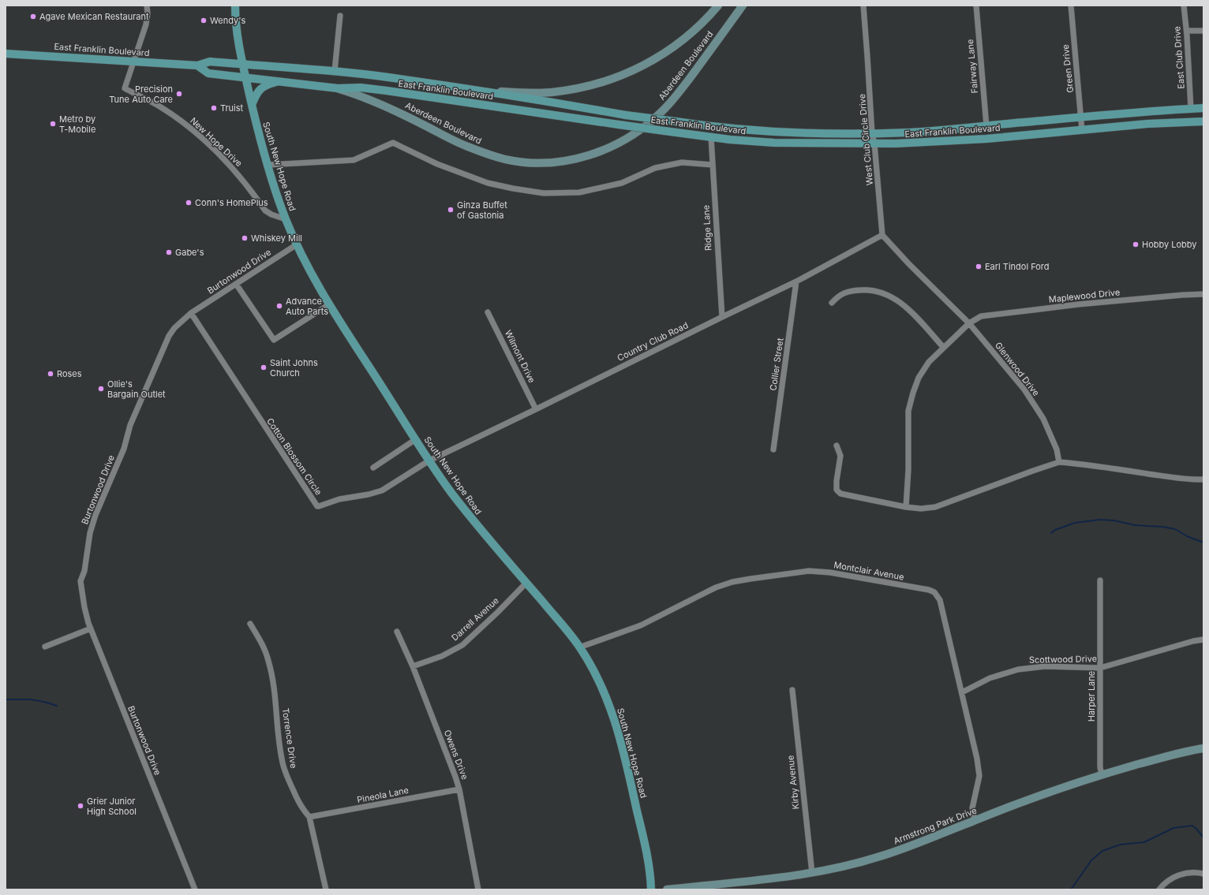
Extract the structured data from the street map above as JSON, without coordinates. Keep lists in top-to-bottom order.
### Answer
{
  "streets": {
    "main road": [
      "East Franklin Boulevard",
      "Aberdeen Boulevard",
      "South New Hope Road",
      "Armstrong Park Drive"
    ],
    "street": [
      "East Club Drive",
      "Fairway Lane",
      "Green Drive",
      "West Club Circle Drive",
      "New Hope Drive",
      "Ridge Lane",
      "Burtonwood Drive",
      "Maplewood Drive",
      "Country Club Road",
      "Wilmont Drive",
      "Collier Street",
      "Glenwood Drive",
      "Cotton Blossom Circle",
      "Montclair Avenue",
      "Darrell Avenue",
      "Scottwood Drive",
      "Harper Lane",
      "Torrence Drive",
      "Owens Drive",
      "Kirby Avenue",
      "Pineola Lane"
    ]
  },
  "crossings": [
    ["East Franklin Boulevard", "East Club Drive"],
    ["East Franklin Boulevard", "Aberdeen Boulevard"],
    ["East Franklin Boulevard", "Fairway Lane"],
    ["East Franklin Boulevard", "Green Drive"],
    ["East Franklin Boulevard", "West Club Circle Drive"],
    ["East Franklin Boulevard", "New Hope Drive"],
    ["East Franklin Boulevard", "South New Hope Road"],
    ["East Franklin Boulevard", "Ridge Lane"],
    ["West Club Circle Drive", "Country Club Road"],
    ["West Club Circle Drive", "Glenwood Drive"],
    ["New Hope Drive", "South New Hope Road"],
    ["South New Hope Road", "Burtonwood Drive"],
    ["South New Hope Road", "Country Club Road"],
    ["South New Hope Road", "Cotton Blossom Circle"],
    ["South New Hope Road", "Montclair Avenue"],
    ["South New Hope Road", "Darrell Avenue"],
    ["Ridge Lane", "Country Club Road"],
    ["Burtonwood Drive", "Cotton Blossom Circle"],
    ["Maplewood Drive", "Glenwood Drive"],
    ["Country Club Road", "Wilmont Drive"],
    ["Country Club Road", "Collier Street"],
    ["Country Club Road", "Glenwood Drive"],
    ["Country Club Road", "Cotton Blossom Circle"],
    ["Montclair Avenue", "Scottwood Drive"],
    ["Montclair Avenue", "Armstrong Park Drive"],
    ["Darrell Avenue", "Owens Drive"],
    ["Scottwood Drive", "Harper Lane"],
    ["Harper Lane", "Armstrong Park Drive"],
    ["Torrence Drive", "Pineola Lane"],
    ["Owens Drive", "Pineola Lane"],
    ["Kirby Avenue", "Armstrong Park Drive"]
  ],
  "places": [
    "Agave Mexican Restaurant",
    "Wendy's",
    "Precision Tune Auto Care",
    "Truist",
    "Metro by T-Mobile",
    "Conn's HomePlus",
    "Ginza Buffet of Gastonia",
    "Whiskey Mill",
    "Hobby Lobby",
    "Gabe's",
    "Earl Tindol Ford",
    "Advance Auto Parts",
    "Saint Johns Church",
    "Roses",
    "Ollie's Bargain Outlet",
    "Grier Junior High School"
  ]
}
